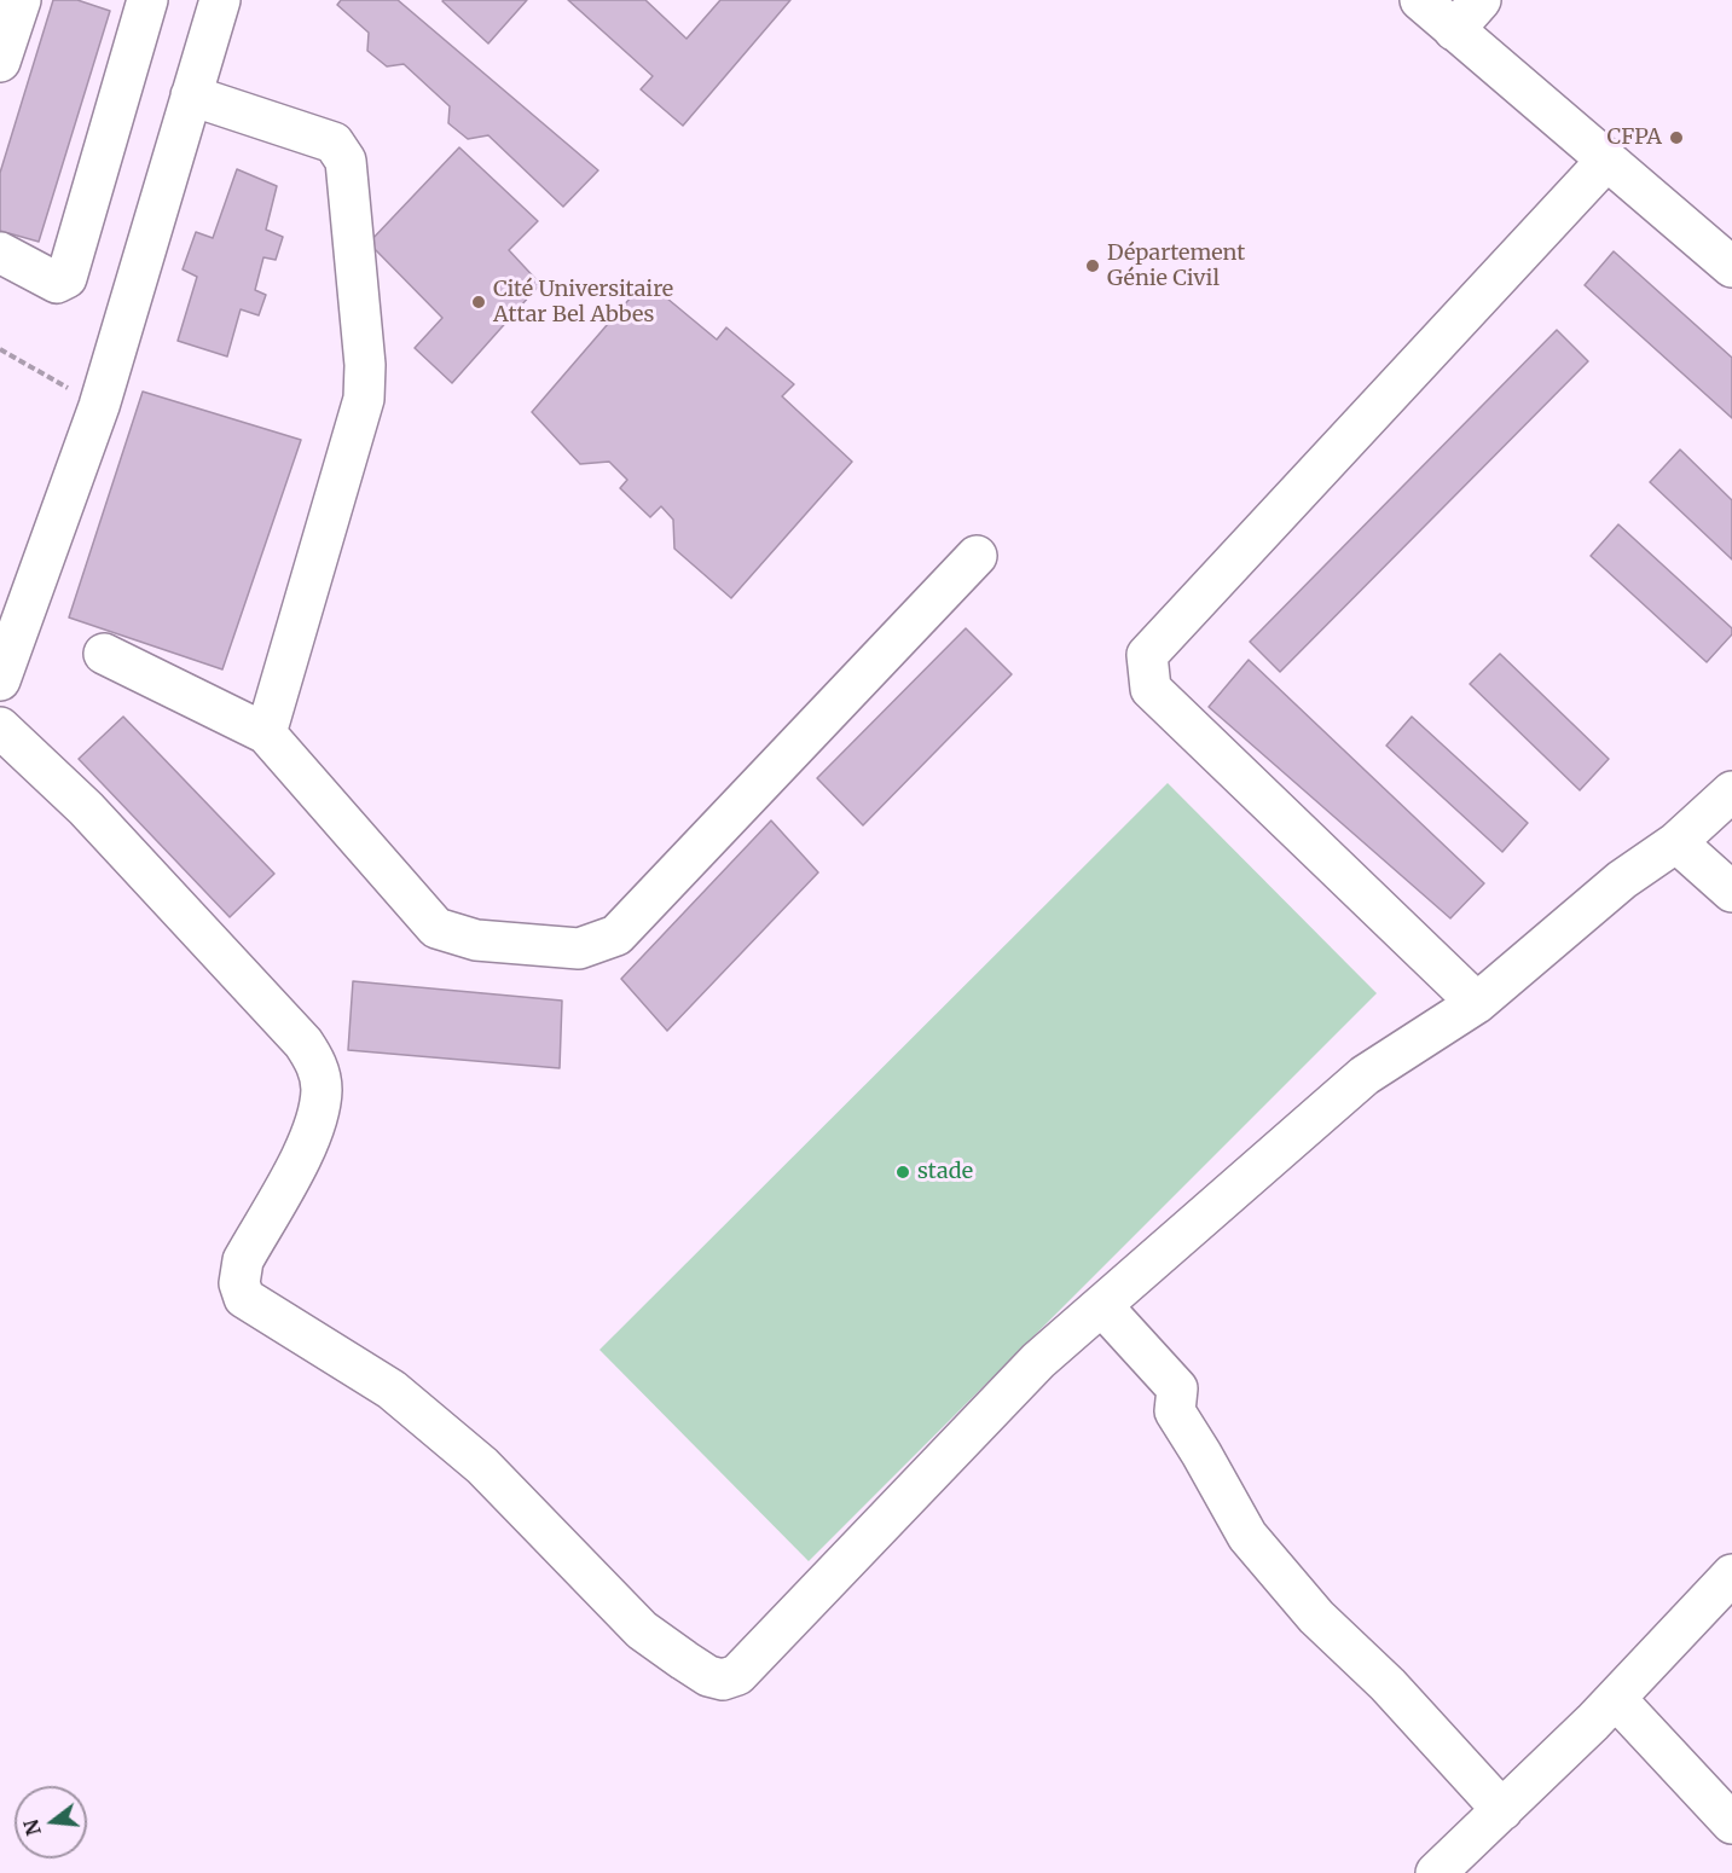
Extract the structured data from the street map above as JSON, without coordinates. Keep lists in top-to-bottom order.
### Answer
{
  "places": [
    "CFPA",
    "Département Génie Civil",
    "Cité Universitaire Attar Bel Abbes",
    "stade"
  ],
  "north": "left"
}
